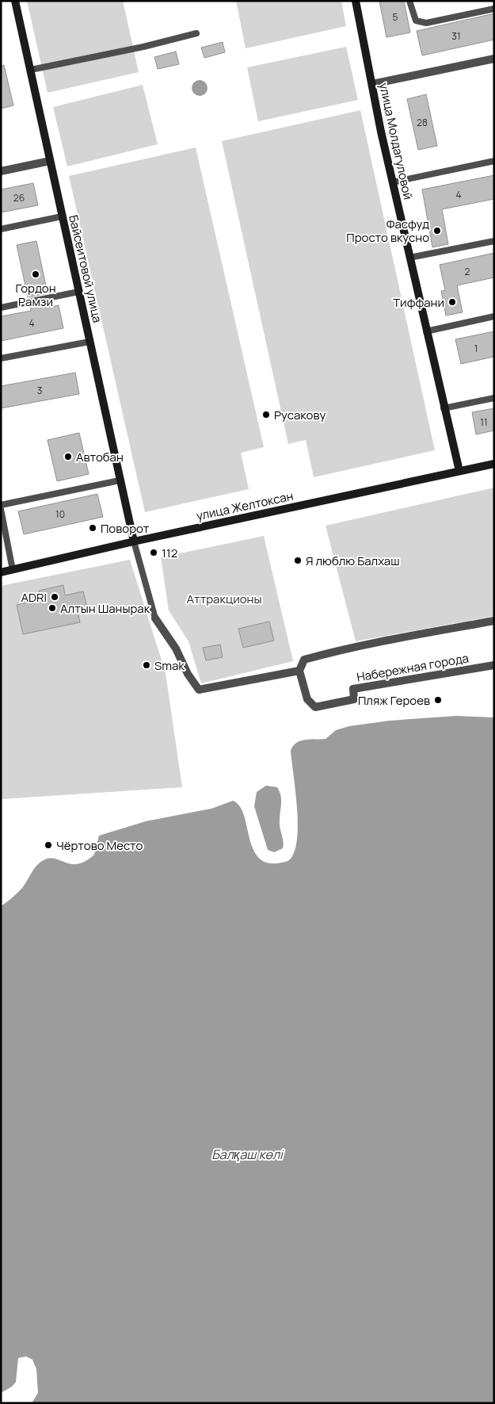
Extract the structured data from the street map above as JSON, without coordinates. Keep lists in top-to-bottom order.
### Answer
{
  "streets": {
    "street": [
      "улица Молдагуловой",
      "Байсеитовой улица",
      "улица Желтоксан",
      "Набережная города"
    ]
  },
  "crossings": [
    ["улица Молдагуловой", "улица Желтоксан"],
    ["Байсеитовой улица", "улица Желтоксан"]
  ],
  "water": ["Балқаш көлі"],
  "parks": ["Аттракционы"],
  "places": [
    "Фасфуд Просто вкусно",
    "Гордон Рамзи",
    "Тиффани",
    "Русакову",
    "Автобан",
    "Поворот",
    "112",
    "Я люблю Балхаш",
    "ADRI",
    "Алтын Шанырак",
    "Smak",
    "Пляж Героев",
    "Чёртово Место"
  ],
  "house_numbers": [
    "5",
    "31",
    "28",
    "4",
    "26",
    "2",
    "4",
    "1",
    "3",
    "11",
    "10"
  ]
}
